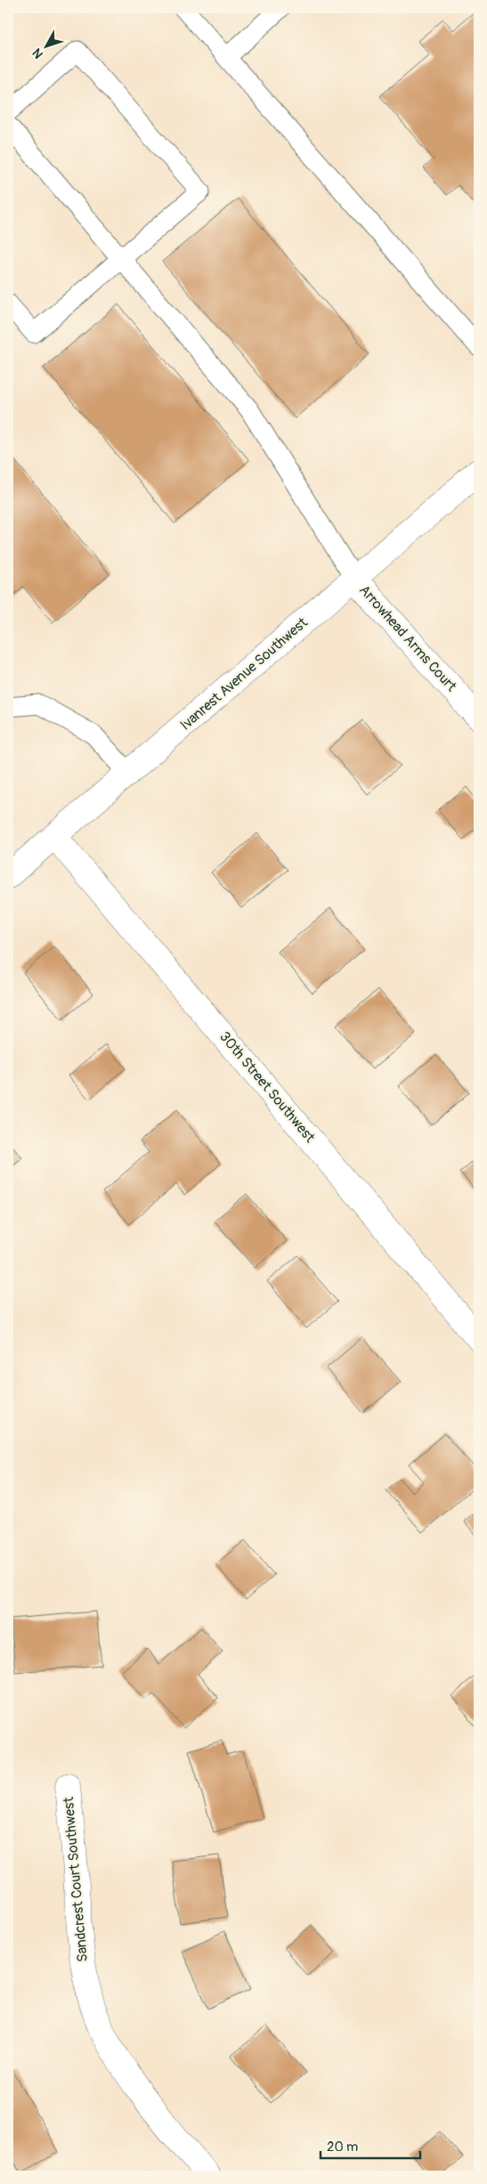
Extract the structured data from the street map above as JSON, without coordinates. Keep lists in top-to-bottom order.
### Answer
{
  "streets": {
    "street": [
      "Arrowhead Arms Court",
      "Ivanrest Avenue Southwest",
      "30th Street Southwest",
      "Sandcrest Court Southwest"
    ]
  },
  "crossings": [
    ["Arrowhead Arms Court", "Ivanrest Avenue Southwest"],
    ["Ivanrest Avenue Southwest", "30th Street Southwest"]
  ],
  "scale_bar": "20 m",
  "north": "bottom left"
}
